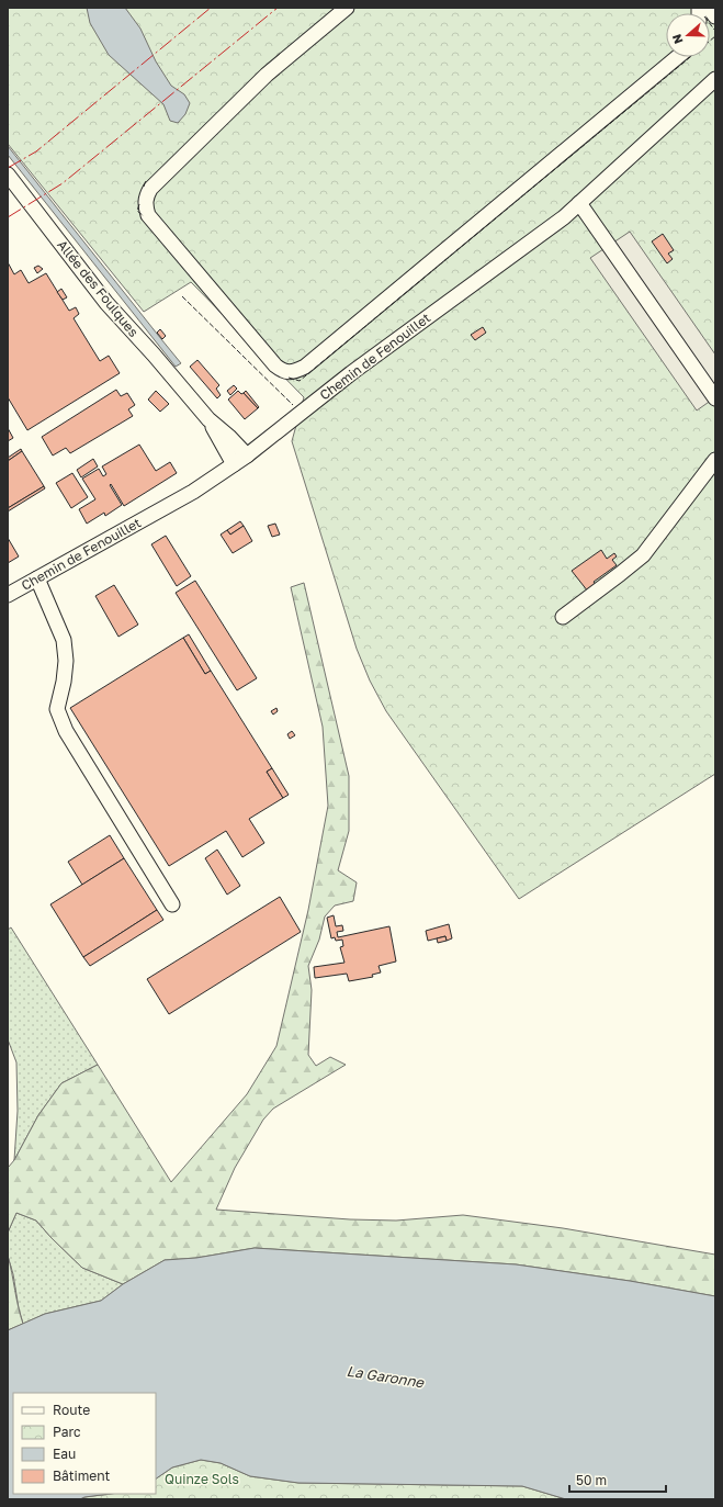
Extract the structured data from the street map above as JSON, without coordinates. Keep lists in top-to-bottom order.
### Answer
{
  "streets": {
    "street": ["Allée des Foulques", "Chemin de Fenouillet"]
  },
  "crossings": [
    ["Allée des Foulques", "Chemin de Fenouillet"]
  ],
  "water": ["La Garonne"],
  "parks": ["Quinze Sols"],
  "legend": [
    "Route",
    "Parc",
    "Eau",
    "Bâtiment"
  ],
  "scale_bar": "50 m",
  "north": "left"
}
